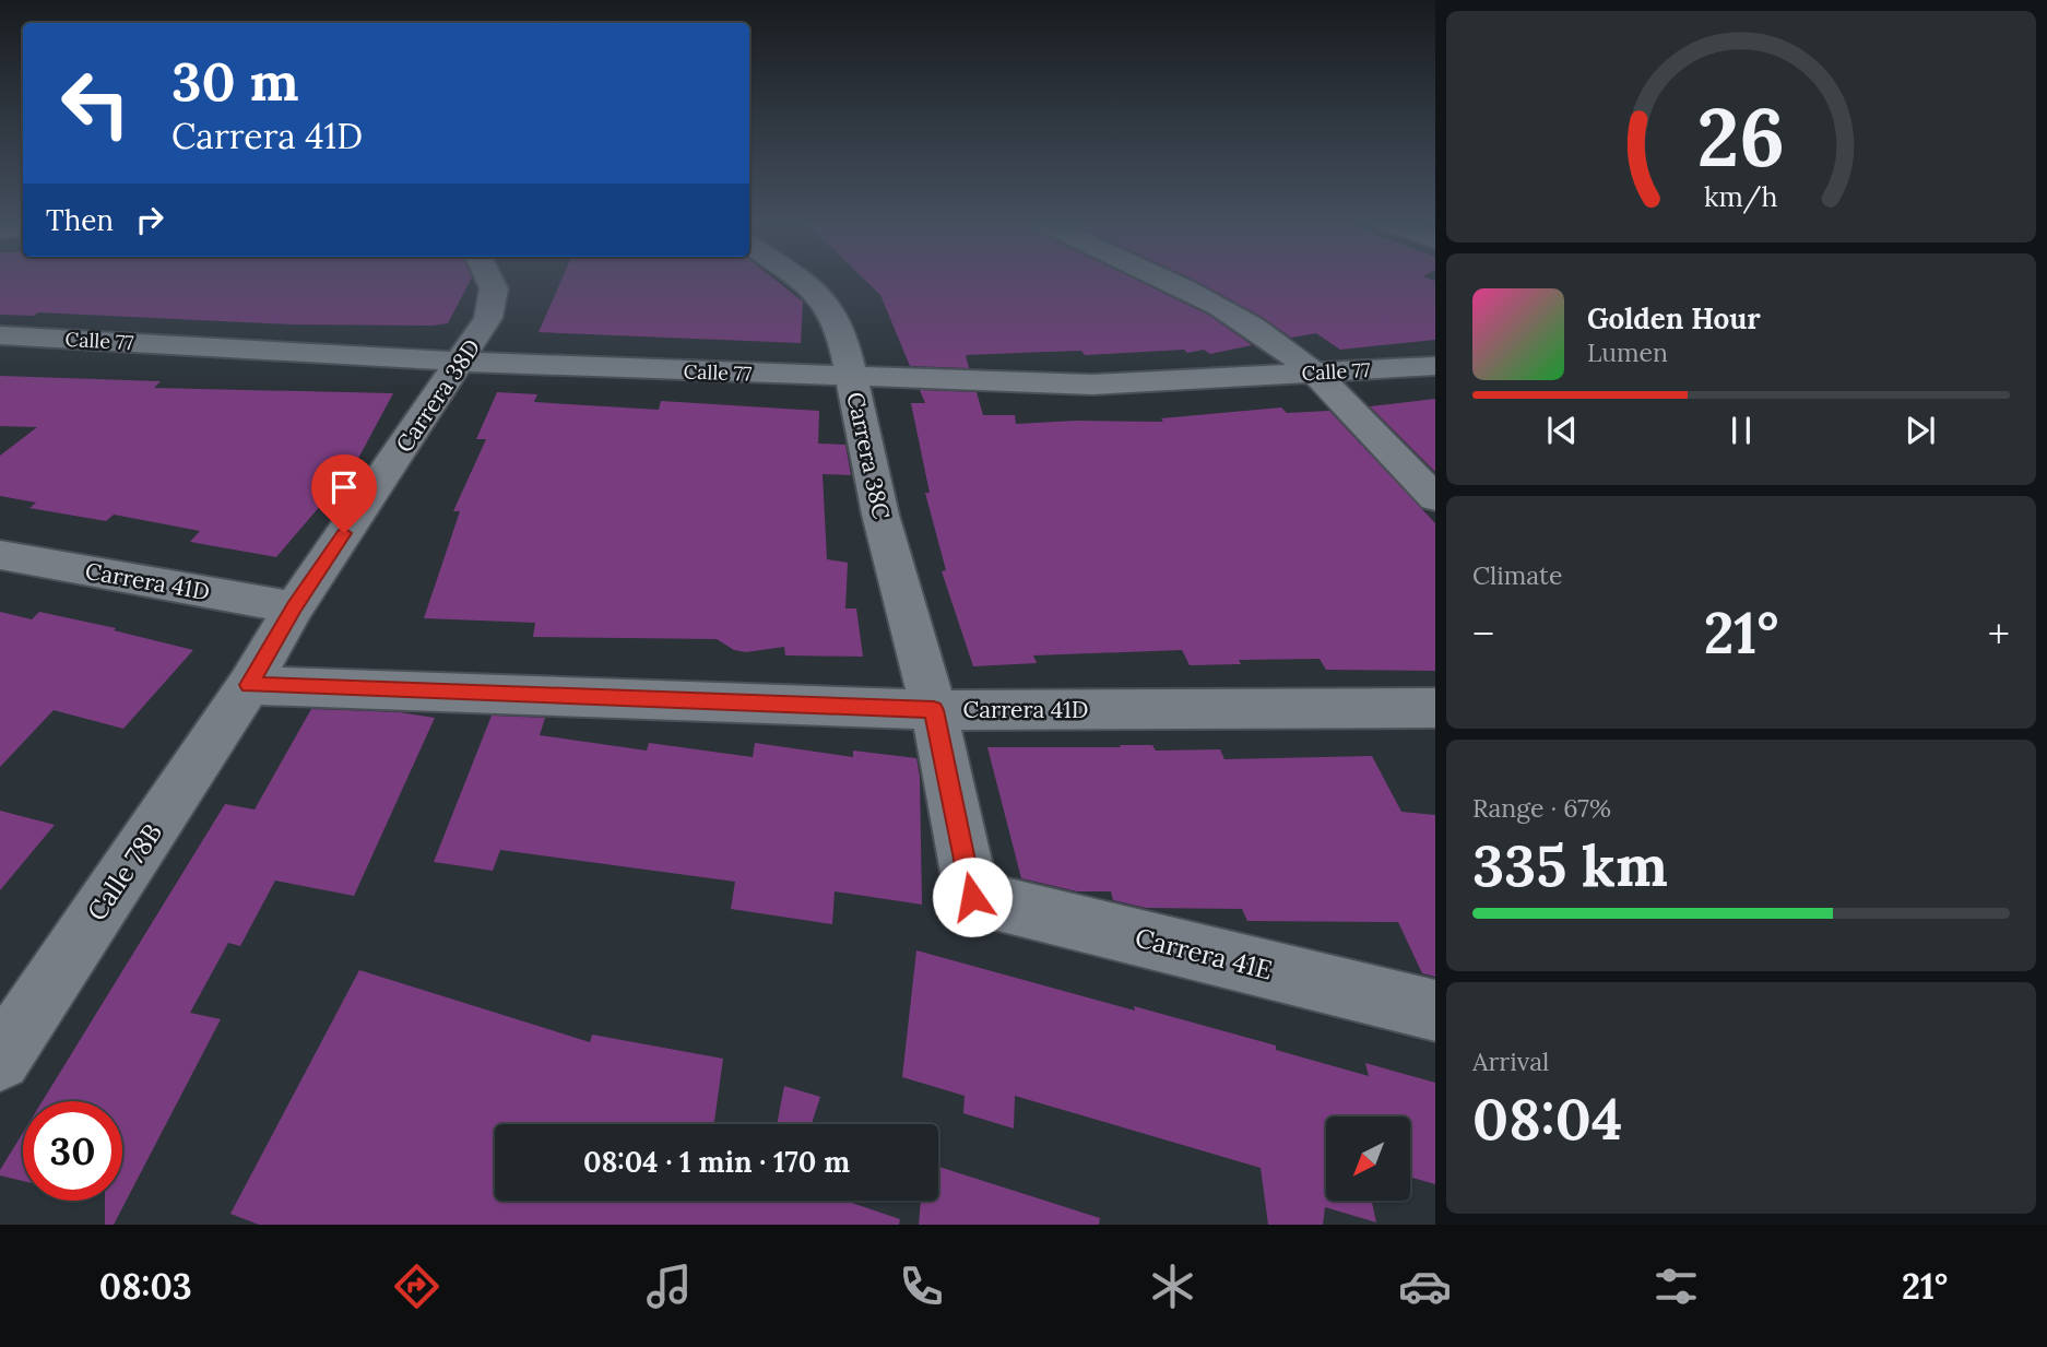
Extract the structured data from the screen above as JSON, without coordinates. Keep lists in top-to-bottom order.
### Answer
{
  "streets": {
    "street": [
      "Calle 77",
      "Carrera 38D",
      "Carrera 38C",
      "Carrera 41D",
      "Calle 78B",
      "Carrera 41E"
    ]
  },
  "crossings": [
    ["Calle 77", "Carrera 38D"],
    ["Calle 77", "Carrera 38C"],
    ["Carrera 38D", "Carrera 41D"],
    ["Carrera 38D", "Calle 78B"],
    ["Carrera 38C", "Carrera 41D"],
    ["Carrera 38C", "Carrera 41E"],
    ["Carrera 41D", "Calle 78B"]
  ],
  "north": "bottom left",
  "page": {
    "turn": ["30 m", "Carrera 41D"],
    "then": "Then",
    "song": ["Golden Hour", "Lumen"],
    "tile": [
      "Climate",
      ["Range · 67%", "335 km"],
      ["Arrival", "08:04"]
    ],
    "heat": ["−", "21°", "+"],
    "limit": "30",
    "trip": "08:04 · 1 min · 170 m",
    "tabs": ["08:03", "21°"],
    "gauge": ["26", "km/h"]
  }
}
